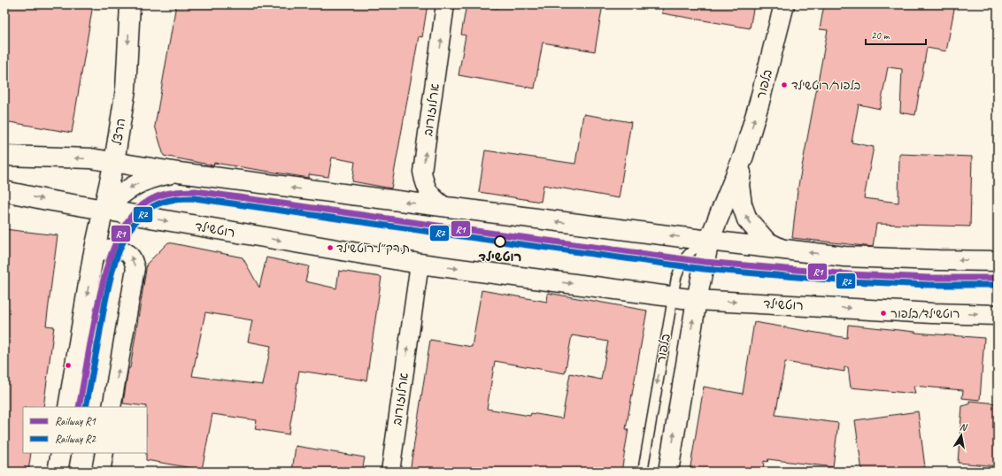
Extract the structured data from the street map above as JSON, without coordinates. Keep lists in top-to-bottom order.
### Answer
{
  "streets": {
    "street": [
      "בלפור",
      "ארלוזורוב",
      "הרצל",
      "רוטשילד"
    ]
  },
  "crossings": [
    ["בלפור", "רוטשילד"],
    ["ארלוזורוב", "רוטשילד"],
    ["הרצל", "רוטשילד"]
  ],
  "one_way": ["ארלוזורוב", "הרצל"],
  "places": [
    "בלפור/רוטשילד",
    "רוטשילד",
    "ת.רק״ל רוטשילד",
    "רוטשילד/בלפור"
  ],
  "lines": ["rail line R1", "rail line R2"],
  "legend": ["Railway R1", "Railway R2"],
  "scale_bar": "20 m",
  "north": "top"
}
